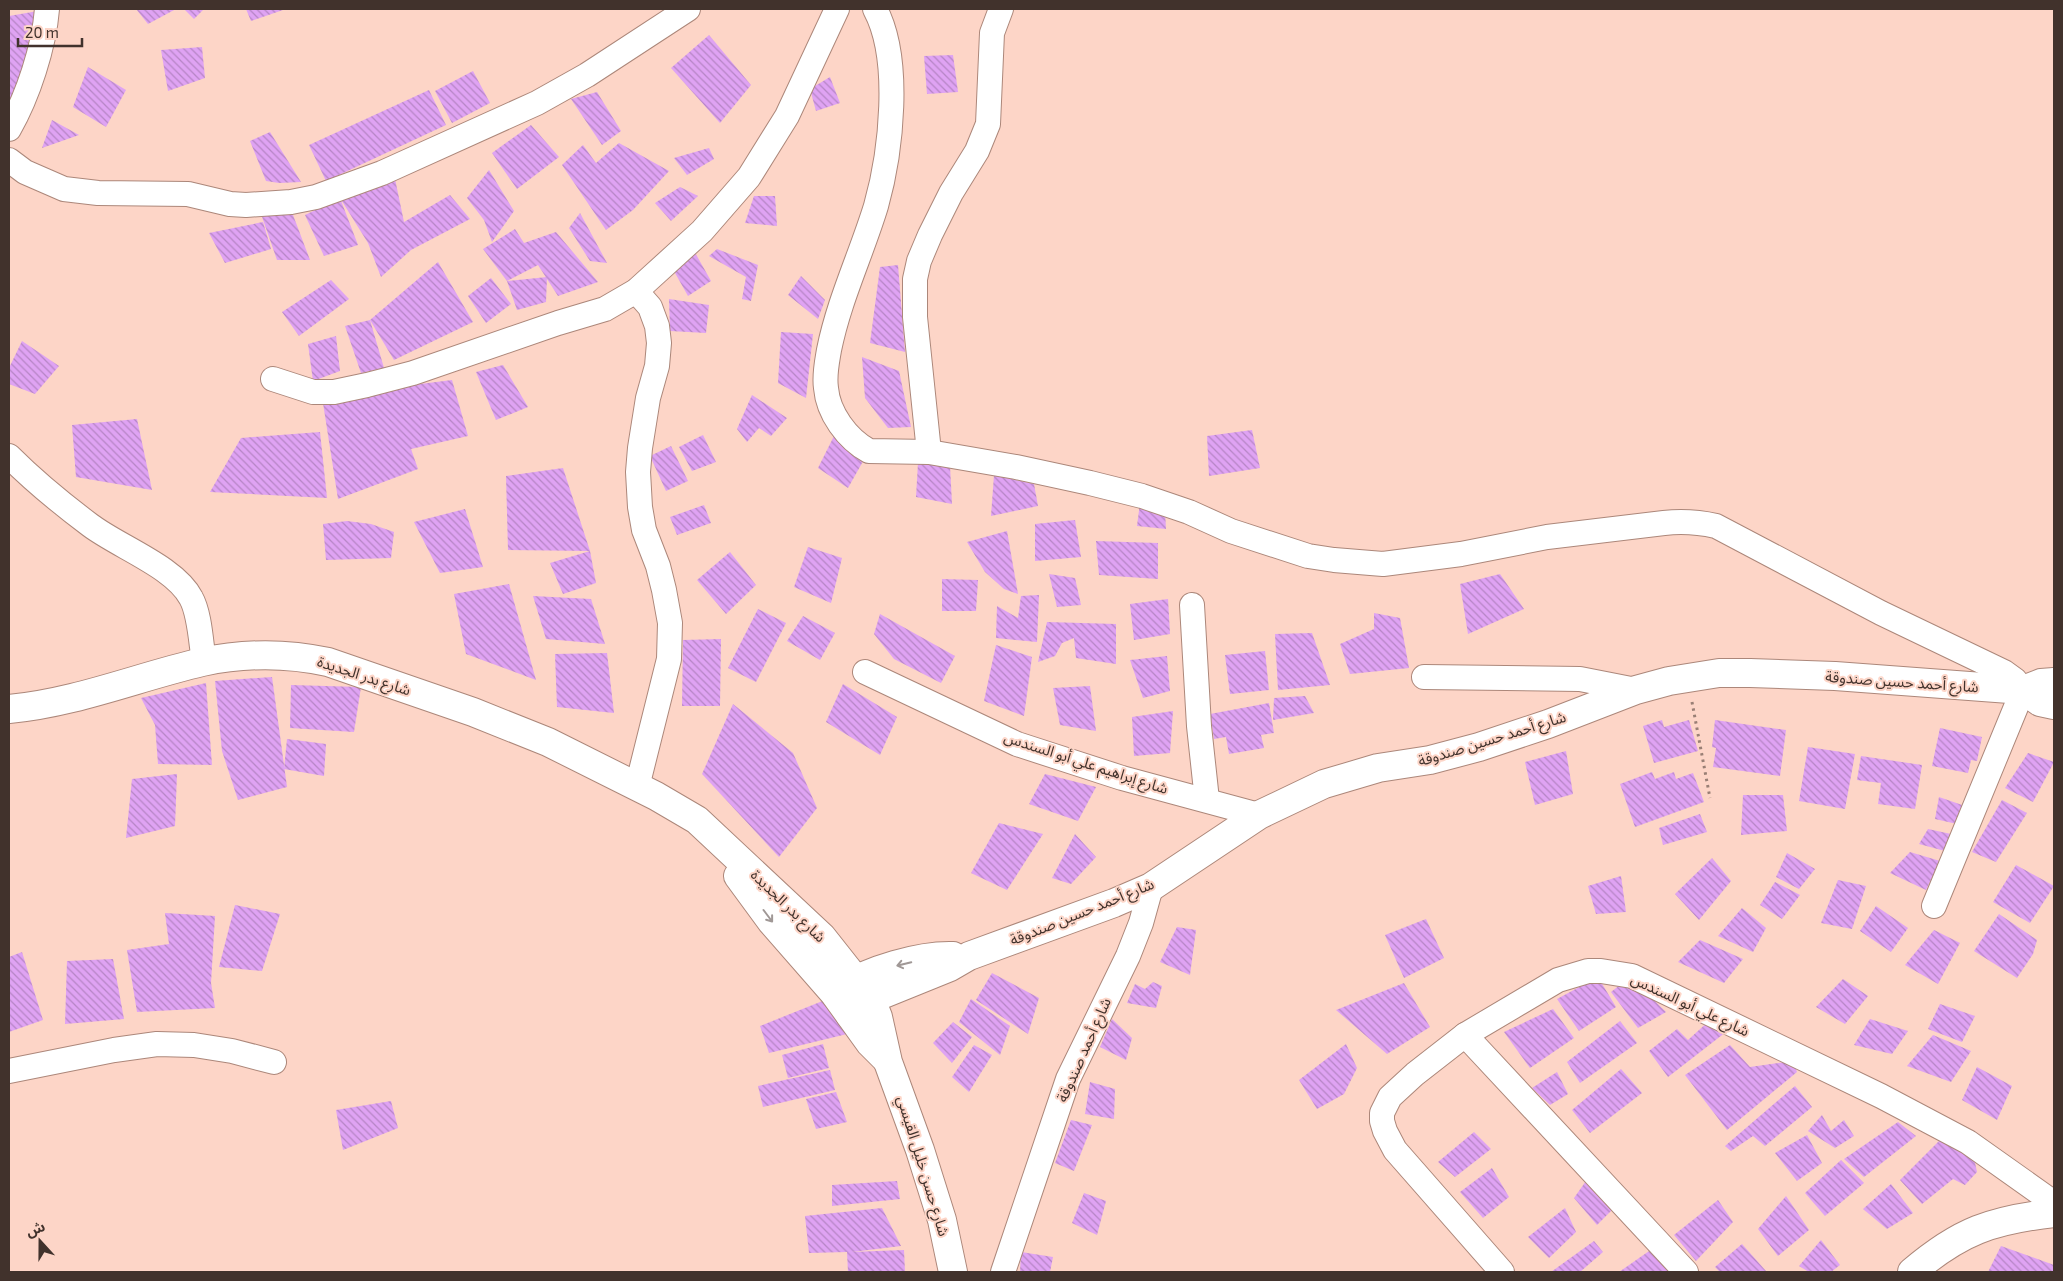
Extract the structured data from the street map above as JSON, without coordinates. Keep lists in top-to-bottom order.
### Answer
{
  "streets": {
    "main road": ["شارع بدر الجديدة", "شارع أحمد حسين صندوقة", "شارع حسن خليل القيسي"],
    "street": ["شارع إبراهيم علي أبو السندس", "شارع علي أبو السندس", "شارع أحمد صندوقة"]
  },
  "crossings": [
    ["شارع بدر الجديدة", "شارع أحمد حسين صندوقة"],
    ["شارع بدر الجديدة", "شارع حسن خليل القيسي"],
    ["شارع أحمد حسين صندوقة", "شارع إبراهيم علي أبو السندس"],
    ["شارع أحمد حسين صندوقة", "شارع أحمد صندوقة"],
    ["شارع أحمد حسين صندوقة", "شارع حسن خليل القيسي"]
  ],
  "scale_bar": "20 m",
  "north": "top"
}
